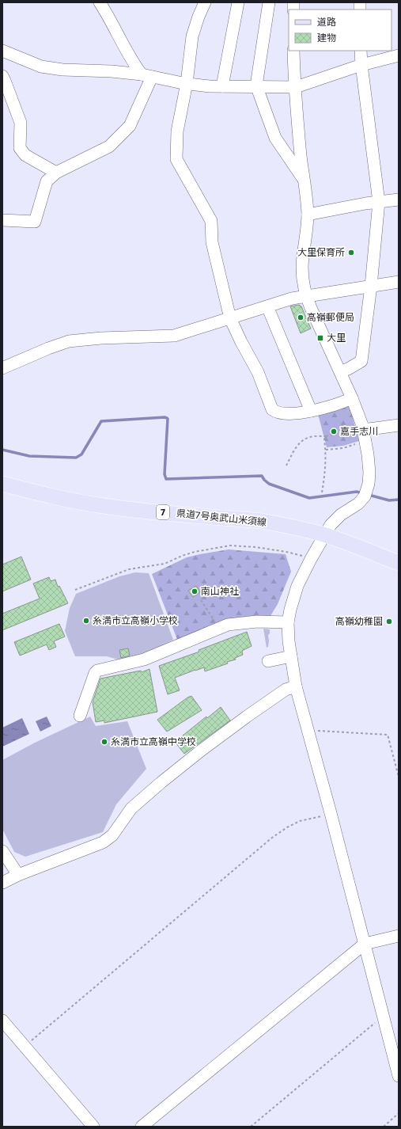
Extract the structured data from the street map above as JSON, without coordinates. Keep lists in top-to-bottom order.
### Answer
{
  "streets": {
    "main road": ["7", "県道7号奥武山米須線"]
  },
  "places": {
    "other": [
      "大里保育所",
      "高嶺郵便局",
      "嘉手志川",
      "南山神社",
      "糸満市立高嶺小学校",
      "高嶺幼稚園",
      "糸満市立高嶺中学校"
    ],
    "transit": ["大里"]
  },
  "legend": ["道路", "建物"]
}
